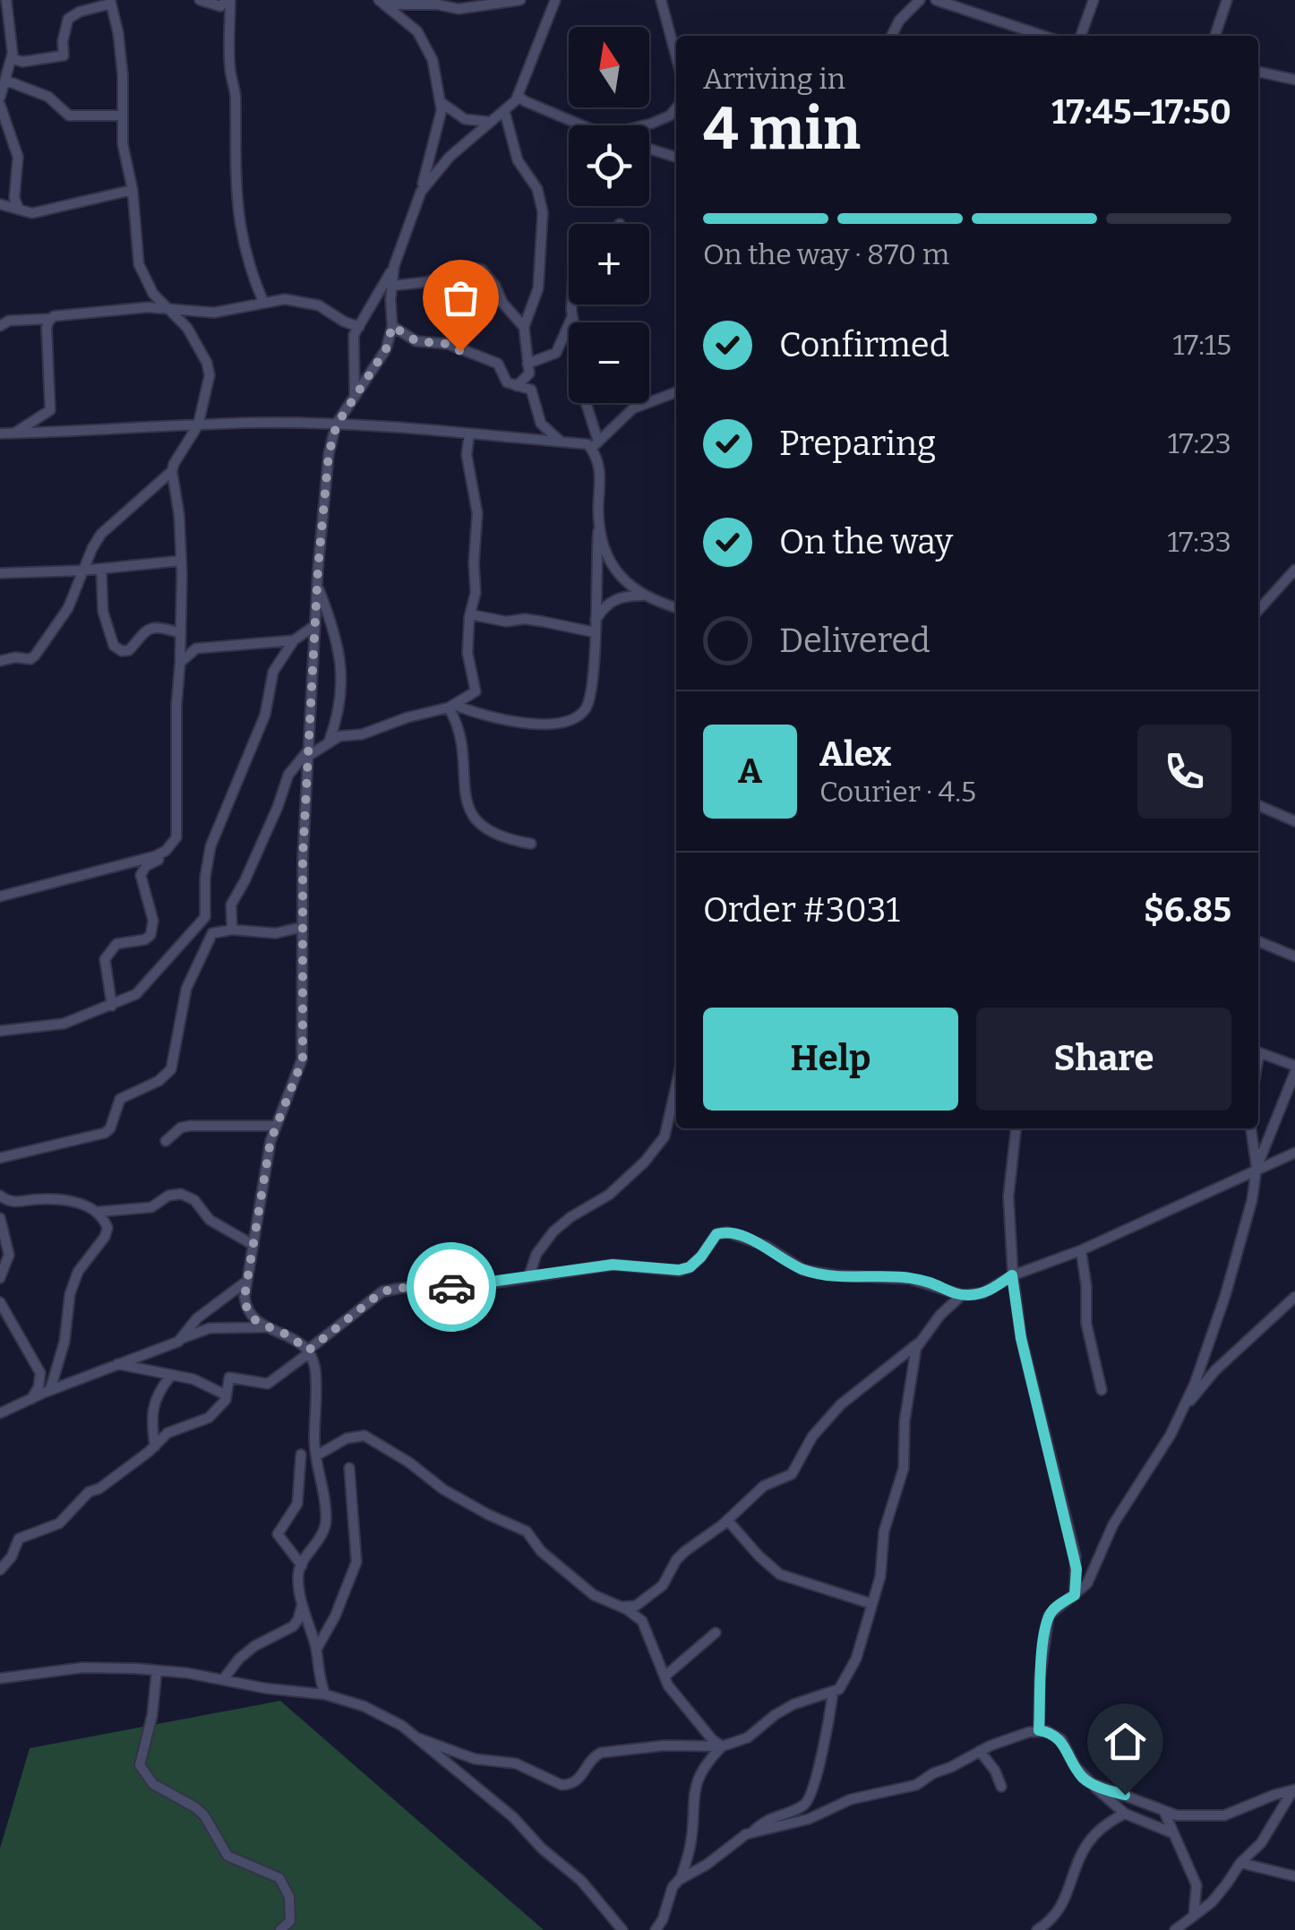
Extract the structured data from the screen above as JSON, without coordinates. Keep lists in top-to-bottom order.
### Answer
{
  "north": "top",
  "page": {
    "map_buttons": ["+", "−"],
    "heading": ["4 min", "Arriving in", "17:45–17:50"],
    "panel": [
      "Alex",
      "Courier · 4.5",
      "Order #3031",
      "$6.85"
    ],
    "bar": "On the way · 870 m",
    "list": [
      ["Confirmed", "17:15"],
      ["Preparing", "17:23"],
      ["On the way", "17:33"],
      "Delivered"
    ],
    "round": "A",
    "buttons": ["Help", "Share"]
  }
}
